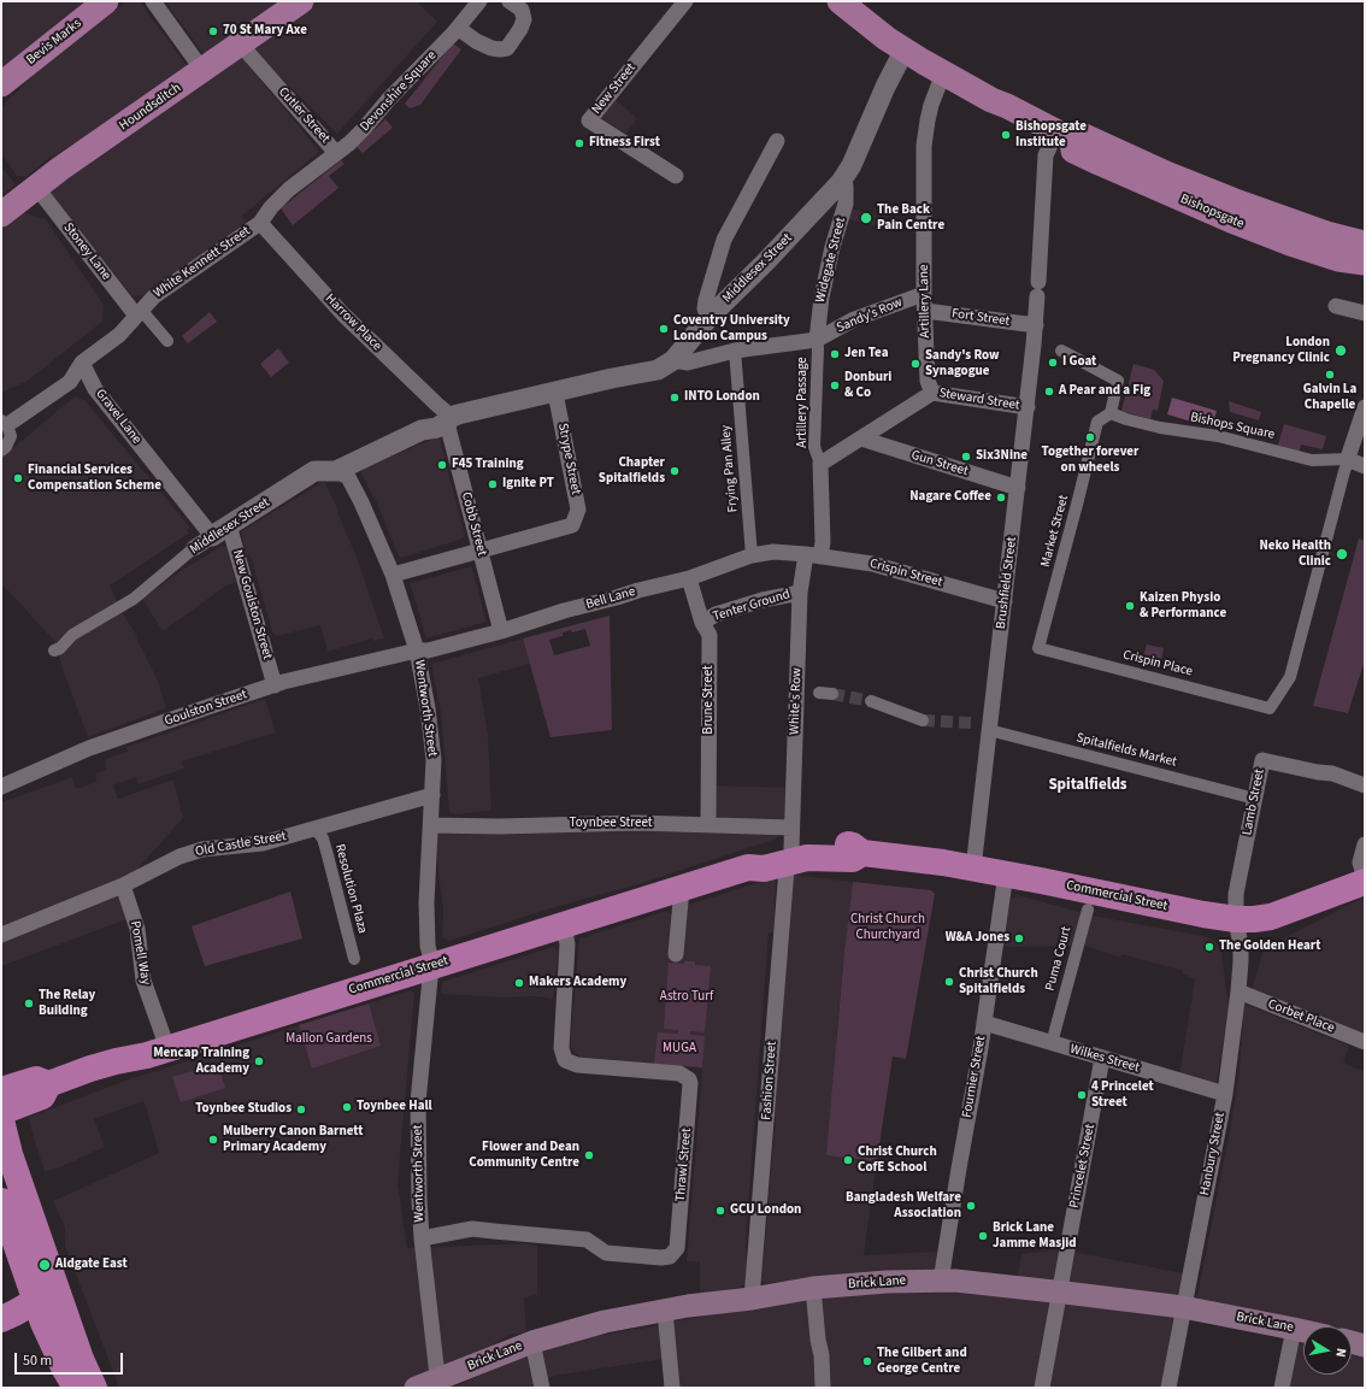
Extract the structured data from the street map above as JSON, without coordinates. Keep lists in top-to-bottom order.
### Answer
{
  "streets": {
    "highway": ["Commercial Street"],
    "main road": [
      "Bevis Marks",
      "Houndsditch",
      "Bishopsgate",
      "Brick Lane"
    ],
    "street": [
      "New Street",
      "Devonshire Square",
      "Cutler Street",
      "Stoney Lane",
      "Widegate Street",
      "White Kennett Street",
      "Middlesex Street",
      "Artillery Lane",
      "Sandy's Row",
      "Fort Street",
      "Harrow Place",
      "Steward Street",
      "Artillery Passage",
      "Gravel Lane",
      "Bishops Square",
      "Strype Street",
      "Gun Street",
      "Frying Pan Alley",
      "Cobb Street",
      "Market Street",
      "Crispin Street",
      "Brushfield Street",
      "Bell Lane",
      "New Goulston Street",
      "Tenter Ground",
      "Crispin Place",
      "Brune Street",
      "White's Row",
      "Goulston Street",
      "Wentworth Street",
      "Spitalfields Market",
      "Lamb Street",
      "Toynbee Street",
      "Old Castle Street",
      "Resolution Plaza",
      "Pomell Way",
      "Puma Court",
      "Corbet Place",
      "Wilkes Street",
      "Fournier Street",
      "Fashion Street",
      "Hanbury Street",
      "Thrawl Street",
      "Princelet Street"
    ]
  },
  "crossings": [
    ["Devonshire Square", "Cutler Street"],
    ["Houndsditch", "Cutler Street"],
    ["Houndsditch", "Stoney Lane"],
    ["Cutler Street", "White Kennett Street"],
    ["Cutler Street", "Harrow Place"],
    ["Bishopsgate", "Middlesex Street"],
    ["Bishopsgate", "Artillery Lane"],
    ["Bishopsgate", "Brushfield Street"],
    ["Stoney Lane", "White Kennett Street"],
    ["Widegate Street", "Middlesex Street"],
    ["Widegate Street", "Sandy's Row"],
    ["Widegate Street", "Artillery Passage"],
    ["White Kennett Street", "Harrow Place"],
    ["White Kennett Street", "Gravel Lane"],
    ["Middlesex Street", "Sandy's Row"],
    ["Middlesex Street", "Harrow Place"],
    ["Middlesex Street", "Gravel Lane"],
    ["Middlesex Street", "Strype Street"],
    ["Middlesex Street", "Cobb Street"],
    ["Middlesex Street", "New Goulston Street"],
    ["Middlesex Street", "Wentworth Street"],
    ["Artillery Lane", "Sandy's Row"],
    ["Artillery Lane", "Fort Street"],
    ["Artillery Lane", "Steward Street"],
    ["Sandy's Row", "Fort Street"],
    ["Sandy's Row", "Artillery Passage"],
    ["Sandy's Row", "Frying Pan Alley"],
    ["Fort Street", "Brushfield Street"],
    ["Harrow Place", "Cobb Street"],
    ["Steward Street", "Brushfield Street"],
    ["Gravel Lane", "New Goulston Street"],
    ["Bishops Square", "Market Street"],
    ["Bishops Square", "Crispin Place"],
    ["Strype Street", "Cobb Street"],
    ["Gun Street", "Brushfield Street"],
    ["Frying Pan Alley", "Bell Lane"],
    ["Cobb Street", "Bell Lane"],
    ["Market Street", "Crispin Place"],
    ["Crispin Street", "Brushfield Street"],
    ["Crispin Street", "Bell Lane"],
    ["Crispin Street", "White's Row"],
    ["Brushfield Street", "Spitalfields Market"],
    ["Brushfield Street", "Commercial Street"],
    ["Bell Lane", "Brune Street"],
    ["Bell Lane", "White's Row"],
    ["Bell Lane", "Goulston Street"],
    ["Bell Lane", "Wentworth Street"],
    ["New Goulston Street", "Goulston Street"],
    ["Tenter Ground", "Brune Street"],
    ["Tenter Ground", "White's Row"],
    ["Brune Street", "Toynbee Street"],
    ["White's Row", "Toynbee Street"],
    ["White's Row", "Commercial Street"],
    ["White's Row", "Fashion Street"],
    ["Goulston Street", "Wentworth Street"],
    ["Wentworth Street", "Toynbee Street"],
    ["Wentworth Street", "Old Castle Street"],
    ["Wentworth Street", "Commercial Street"],
    ["Wentworth Street", "Thrawl Street"],
    ["Wentworth Street", "Brick Lane"],
    ["Spitalfields Market", "Lamb Street"],
    ["Lamb Street", "Commercial Street"],
    ["Lamb Street", "Hanbury Street"],
    ["Toynbee Street", "Commercial Street"],
    ["Toynbee Street", "Fashion Street"],
    ["Old Castle Street", "Resolution Plaza"],
    ["Old Castle Street", "Pomell Way"],
    ["Commercial Street", "Pomell Way"],
    ["Commercial Street", "Fournier Street"],
    ["Commercial Street", "Fashion Street"],
    ["Commercial Street", "Hanbury Street"],
    ["Commercial Street", "Thrawl Street"],
    ["Puma Court", "Wilkes Street"],
    ["Corbet Place", "Hanbury Street"],
    ["Wilkes Street", "Fournier Street"],
    ["Wilkes Street", "Hanbury Street"],
    ["Wilkes Street", "Princelet Street"],
    ["Fournier Street", "Brick Lane"],
    ["Fashion Street", "Brick Lane"],
    ["Hanbury Street", "Brick Lane"],
    ["Princelet Street", "Brick Lane"]
  ],
  "districts": ["Spitalfields"],
  "parks": [
    "Christ Church Churchyard",
    "Astro Turf",
    "Mallon Gardens",
    "MUGA"
  ],
  "places": [
    "70 St Mary Axe",
    "Bishopsgate Institute",
    "Fitness First",
    "The Back Pain Centre",
    "Coventry University London Campus",
    "London Pregnancy Clinic",
    "Jen Tea",
    "I Goat",
    "Sandy's Row Synagogue",
    "Galvin La Chapelle",
    "Donburi & Co",
    "A Pear and a Fig",
    "INTO London",
    "Together forever on wheels",
    "Six3Nine",
    "F45 Training",
    "Chapter Spitalfields",
    "Financial Services Compensation Scheme",
    "Ignite PT",
    "Nagare Coffee",
    "Neko Health Clinic",
    "Kaizen Physio & Performance",
    "W&A Jones",
    "The Golden Heart",
    "Christ Church Spitalfields",
    "Makers Academy",
    "The Relay Building",
    "Mencap Training Academy",
    "4 Princelet Street",
    "Toynbee Hall",
    "Toynbee Studios",
    "Mulberry Canon Barnett Primary Academy",
    "Flower and Dean Community Centre",
    "Christ Church CofE School",
    "Bangladesh Welfare Association",
    "GCU London",
    "Brick Lane Jamme Masjid",
    "Aldgate East",
    "The Gilbert and George Centre"
  ],
  "scale_bar": "50 m",
  "north": "right"
}
